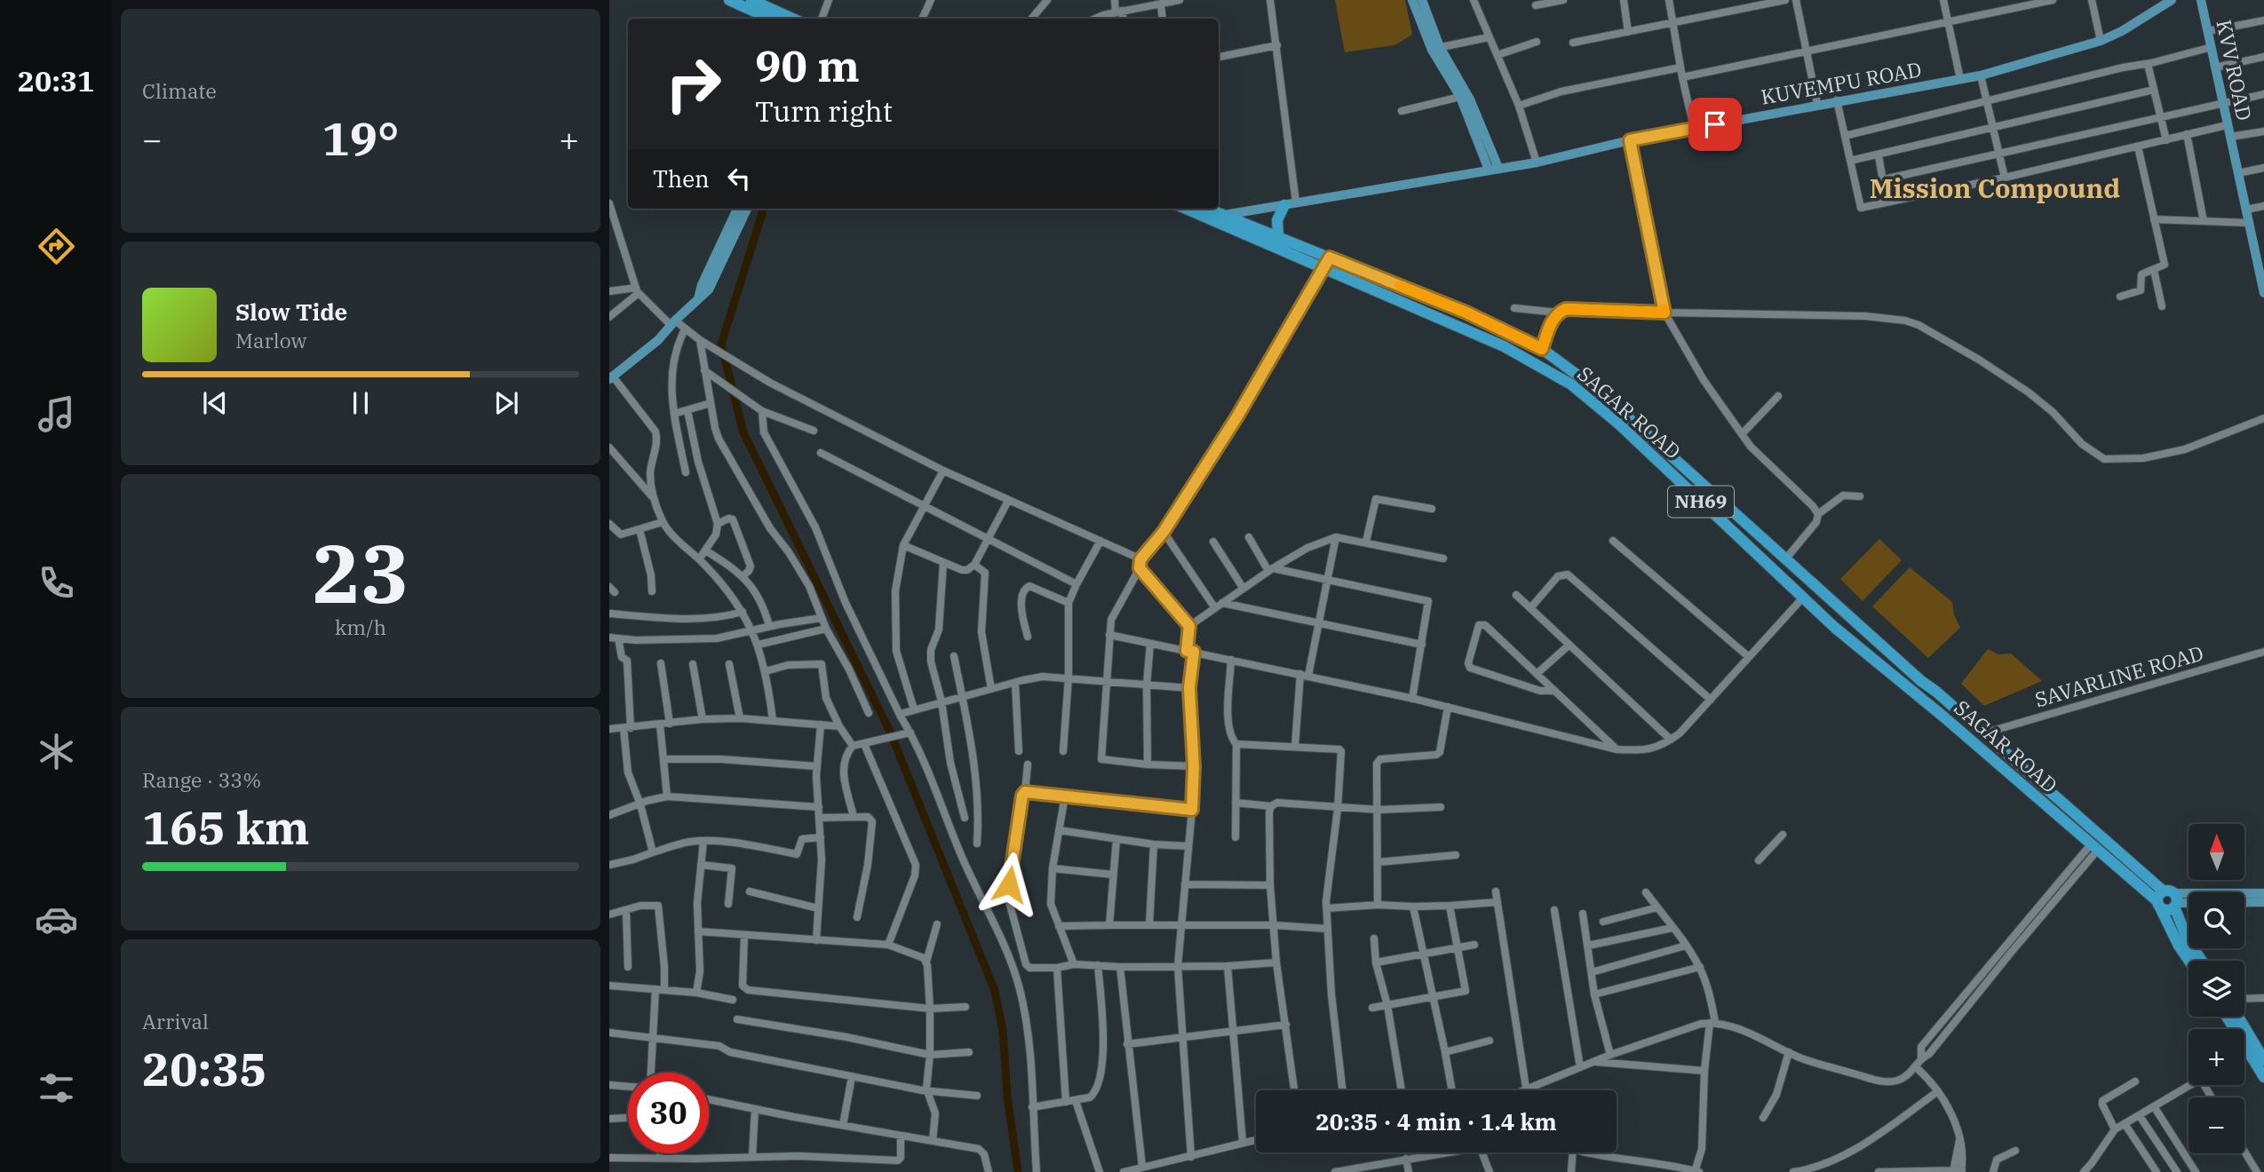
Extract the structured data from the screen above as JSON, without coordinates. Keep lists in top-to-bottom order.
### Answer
{
  "streets": {
    "highway": ["SAGAR ROAD", "NH69"],
    "main road": ["KVV ROAD", "KUVEMPU ROAD"],
    "street": ["SAVARLINE ROAD"]
  },
  "crossings": [
    ["KUVEMPU ROAD", "SAGAR ROAD"],
    ["SAGAR ROAD", "NH69"],
    ["SAGAR ROAD", "SAVARLINE ROAD"]
  ],
  "districts": ["Mission Compound"],
  "north": "top",
  "page": {
    "tabs": "20:31",
    "tile": [
      "Climate",
      ["23", "km/h"],
      ["Range · 33%", "165 km"],
      ["Arrival", "20:35"]
    ],
    "turn": ["90 m", "Turn right"],
    "heat": ["−", "19°", "+"],
    "then": "Then",
    "song": ["Slow Tide", "Marlow"],
    "map_buttons": ["+", "−"],
    "limit": "30",
    "trip": "20:35 · 4 min · 1.4 km"
  }
}
